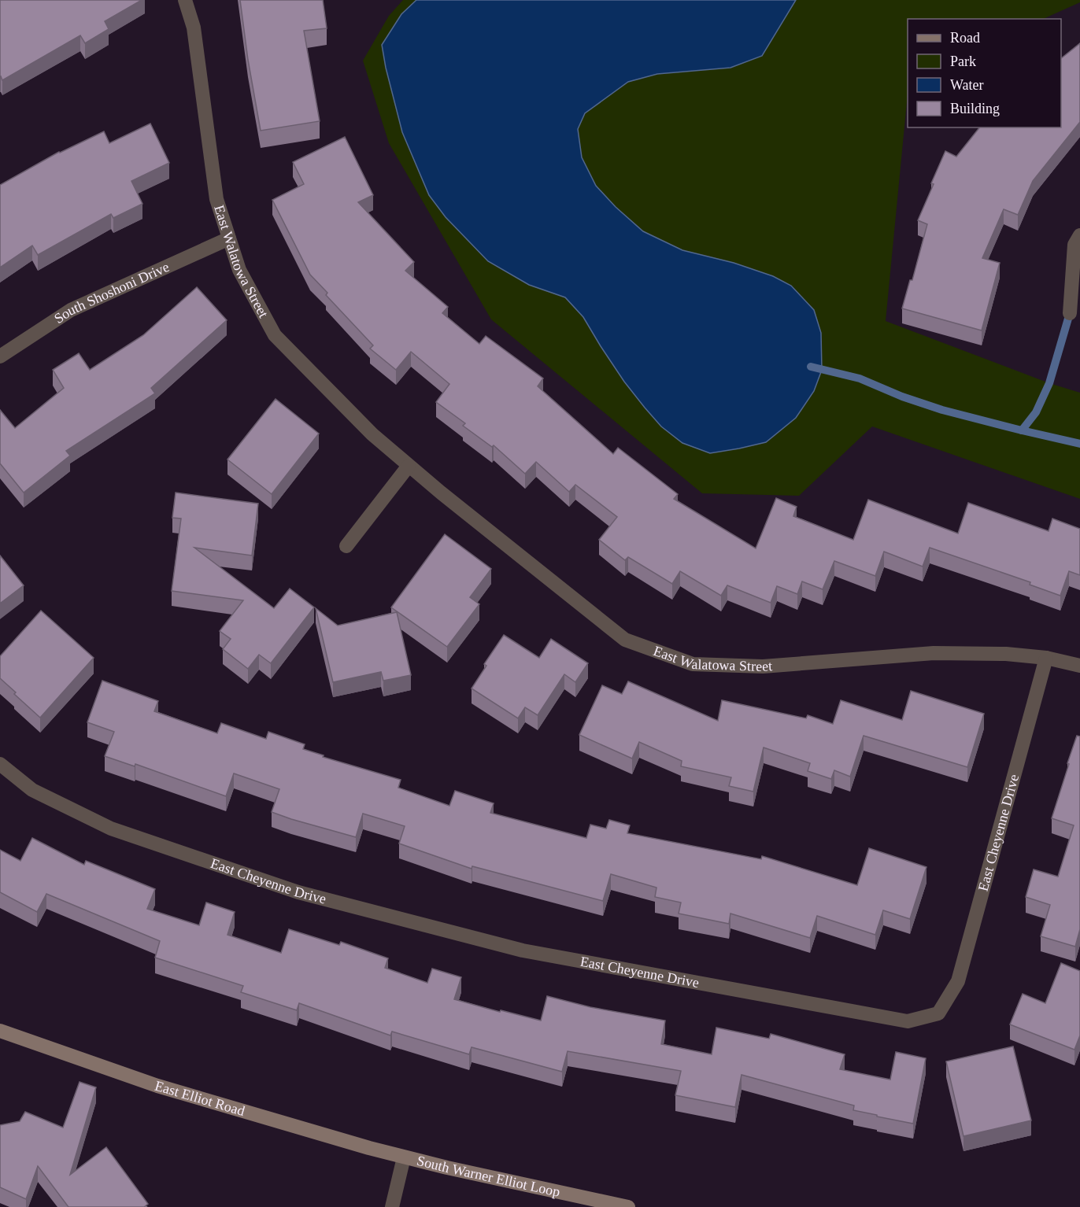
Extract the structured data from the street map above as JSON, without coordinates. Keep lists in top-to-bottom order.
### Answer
{
  "streets": {
    "main road": ["East Elliot Road", "South Warner Elliot Loop"],
    "street": ["East Walatowa Street", "South Shoshoni Drive", "East Cheyenne Drive"]
  },
  "crossings": [
    ["East Walatowa Street", "South Shoshoni Drive"],
    ["East Walatowa Street", "East Cheyenne Drive"],
    ["East Elliot Road", "South Warner Elliot Loop"]
  ],
  "legend": [
    "Road",
    "Park",
    "Water",
    "Building"
  ]
}
